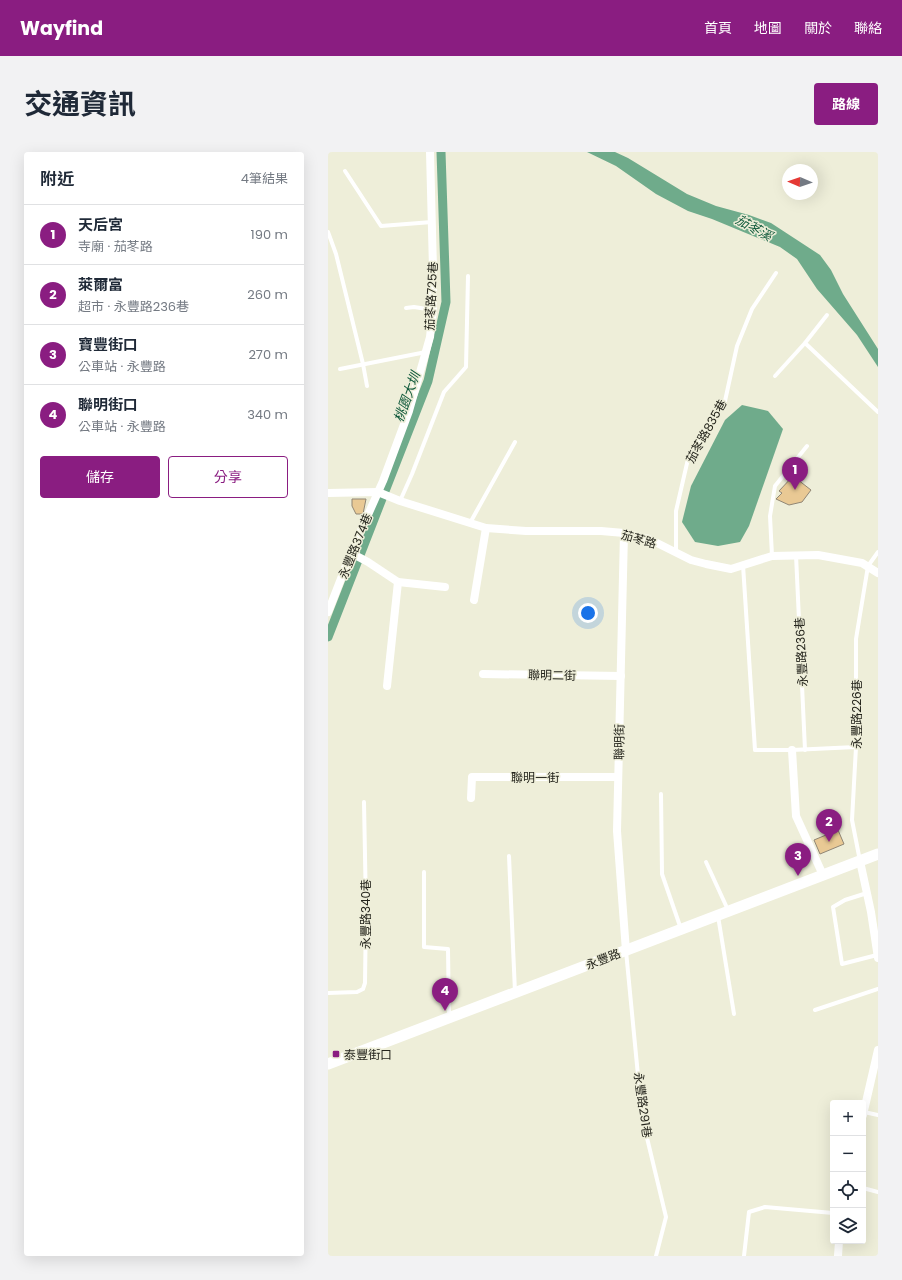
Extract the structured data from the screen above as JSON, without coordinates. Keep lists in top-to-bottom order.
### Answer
{
  "streets": {
    "street": [
      "茄苳路725巷",
      "茄苳路",
      "永豐路374巷",
      "聯明二街",
      "聯明街",
      "聯明一街",
      "永豐路"
    ],
    "lane": [
      "茄苳路835巷",
      "永豐路236巷",
      "永豐路226巷",
      "永豐路340巷",
      "永豐路291巷"
    ]
  },
  "crossings": [
    ["茄苳路725巷", "永豐路374巷"],
    ["茄苳路835巷", "茄苳路"],
    ["茄苳路", "永豐路374巷"],
    ["茄苳路", "永豐路236巷"],
    ["茄苳路", "永豐路226巷"],
    ["茄苳路", "聯明街"],
    ["聯明二街", "聯明街"],
    ["永豐路226巷", "永豐路"],
    ["聯明街", "聯明一街"],
    ["聯明街", "永豐路"],
    ["聯明街", "永豐路291巷"],
    ["永豐路", "永豐路291巷"]
  ],
  "water": ["茄苳溪", "桃園大圳"],
  "places": {
    "transit": ["泰豐街口"]
  },
  "north": "left",
  "page": {
    "header": "Wayfind",
    "nav": [
      "首頁",
      "地圖",
      "關於",
      "聯絡"
    ],
    "title": "交通資訊",
    "buttons": [
      "路線",
      ["儲存", "分享"]
    ],
    "heading": ["附近", "4筆結果"],
    "list": [
      {
        "mark": "1",
        "name": "天后宮",
        "note": "寺廟 · 茄苳路",
        "value": "190 m"
      },
      {
        "mark": "2",
        "name": "萊爾富",
        "note": "超市 · 永豐路236巷",
        "value": "260 m"
      },
      {
        "mark": "3",
        "name": "寶豐街口",
        "note": "公車站 · 永豐路",
        "value": "270 m"
      },
      {
        "mark": "4",
        "name": "聯明街口",
        "note": "公車站 · 永豐路",
        "value": "340 m"
      }
    ],
    "pins": [
      "1",
      "2",
      "3",
      "4"
    ],
    "map_buttons": ["+", "−"]
  }
}
